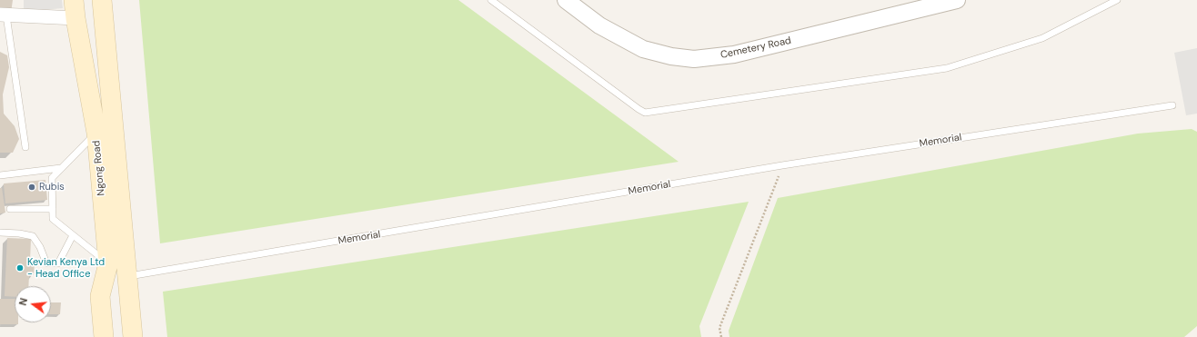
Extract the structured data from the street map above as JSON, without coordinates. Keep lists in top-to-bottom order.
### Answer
{
  "streets": {
    "main road": ["Ngong Road"],
    "street": ["Cemetery Road"],
    "lane": ["Memorial"]
  },
  "crossings": [
    ["Memorial", "Ngong Road"]
  ],
  "places": ["Rubis", "Kevian Kenya Ltd - Head Office"],
  "north": "left"
}
